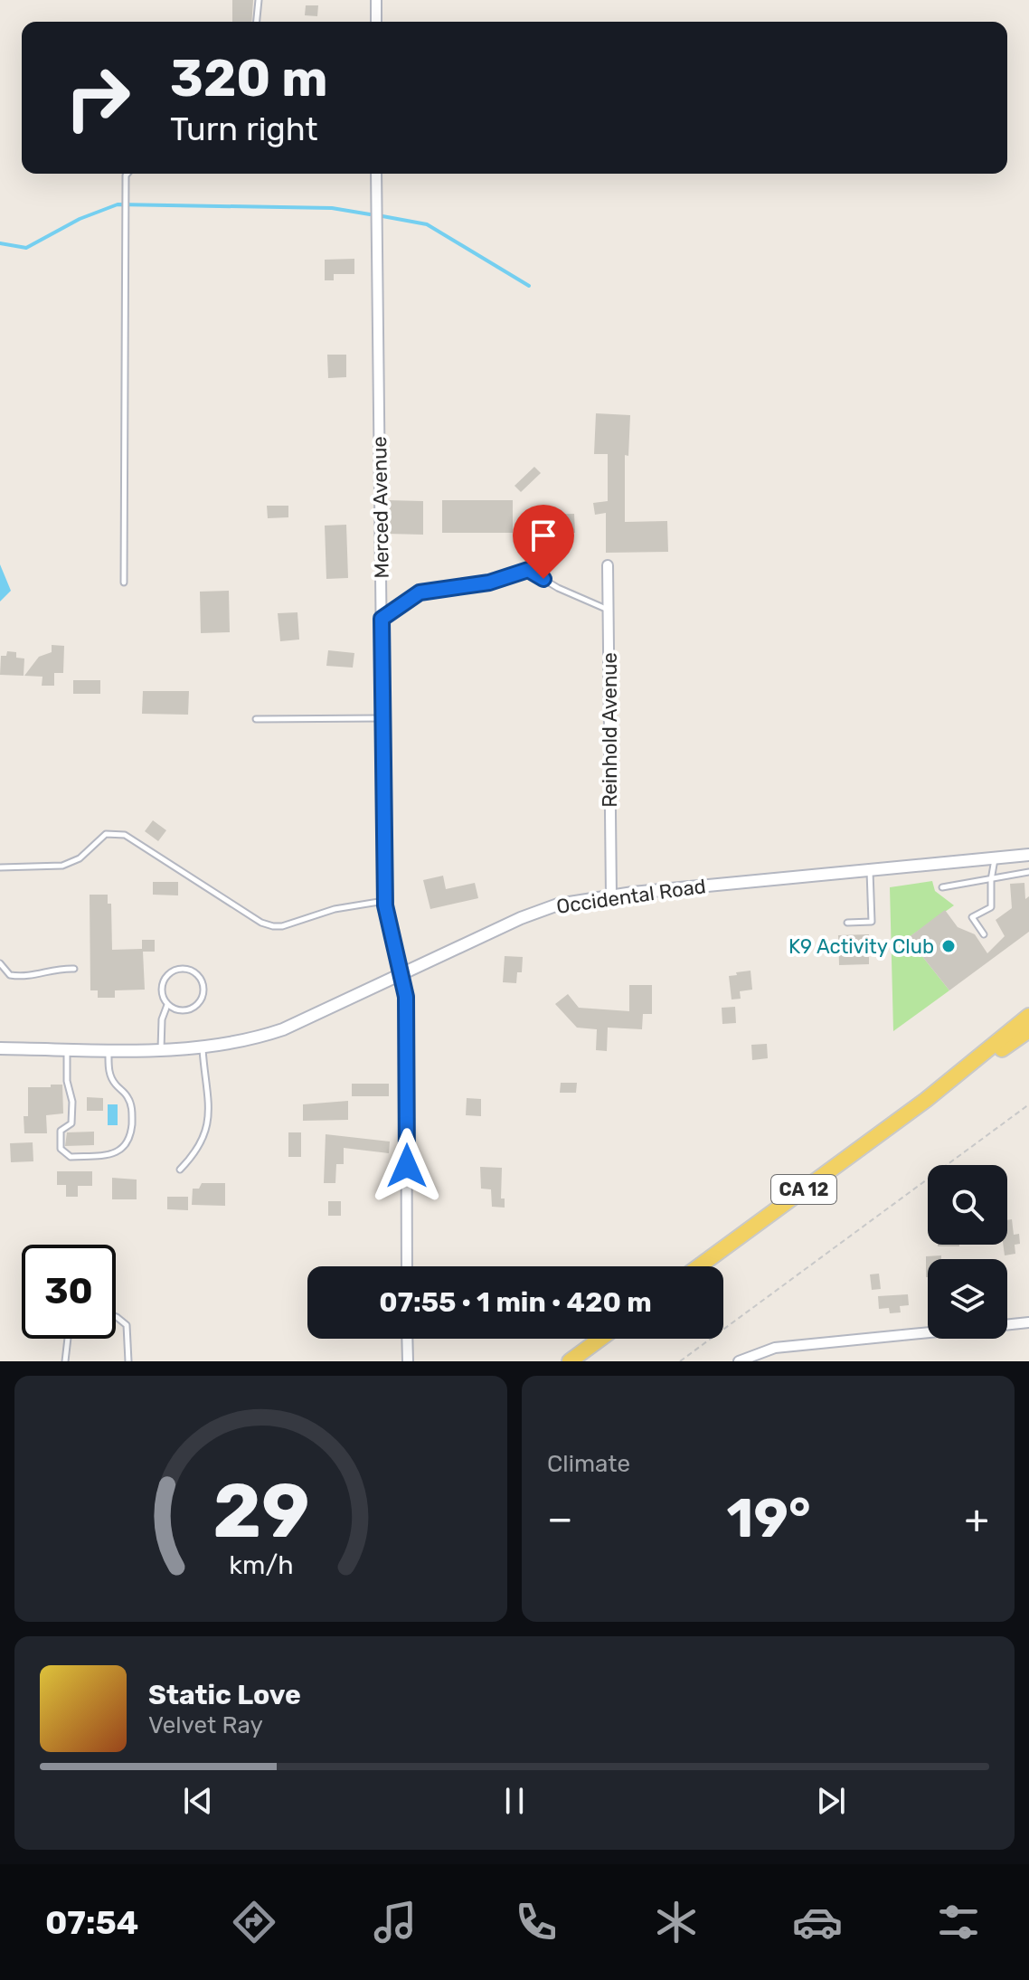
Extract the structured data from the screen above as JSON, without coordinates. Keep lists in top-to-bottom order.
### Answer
{
  "streets": {
    "main road": ["CA 12"],
    "street": ["Merced Avenue", "Reinhold Avenue", "Occidental Road"]
  },
  "crossings": [
    ["Merced Avenue", "Occidental Road"],
    ["Reinhold Avenue", "Occidental Road"]
  ],
  "places": ["K9 Activity Club"],
  "page": {
    "turn": ["320 m", "Turn right"],
    "limit": "30",
    "trip": "07:55 · 1 min · 420 m",
    "tile": "Climate",
    "heat": ["−", "19°", "+"],
    "song": ["Static Love", "Velvet Ray"],
    "tabs": "07:54",
    "gauge": ["29", "km/h"]
  }
}
